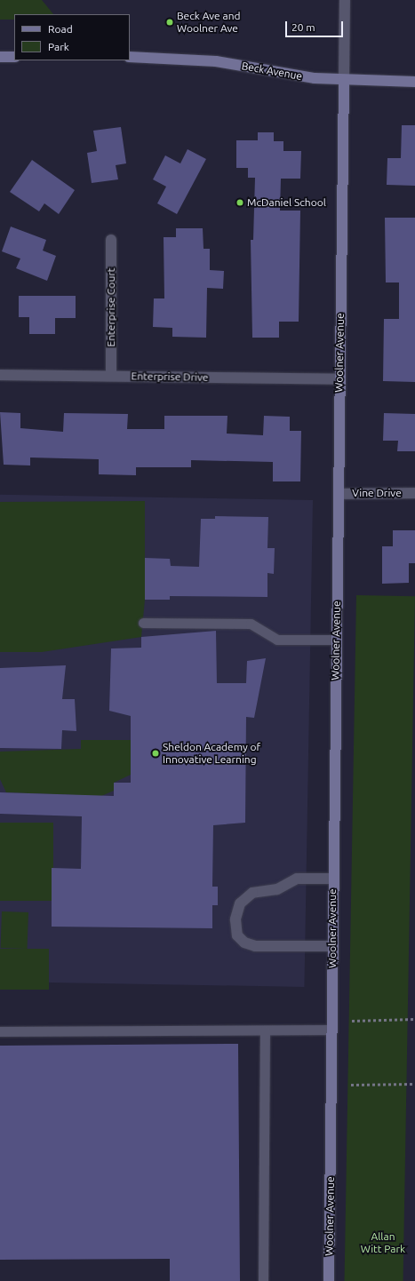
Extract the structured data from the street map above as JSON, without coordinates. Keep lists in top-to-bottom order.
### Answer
{
  "streets": {
    "street": [
      "Beck Avenue",
      "Enterprise Court",
      "Woolner Avenue",
      "Enterprise Drive",
      "Vine Drive"
    ]
  },
  "crossings": [
    ["Beck Avenue", "Woolner Avenue"],
    ["Enterprise Court", "Enterprise Drive"],
    ["Woolner Avenue", "Enterprise Drive"],
    ["Woolner Avenue", "Vine Drive"]
  ],
  "parks": ["Allan Witt Park"],
  "places": ["Beck Ave and Woolner Ave", "McDaniel School", "Sheldon Academy of Innovative Learning"],
  "legend": ["Road", "Park"],
  "scale_bar": "20 m"
}
